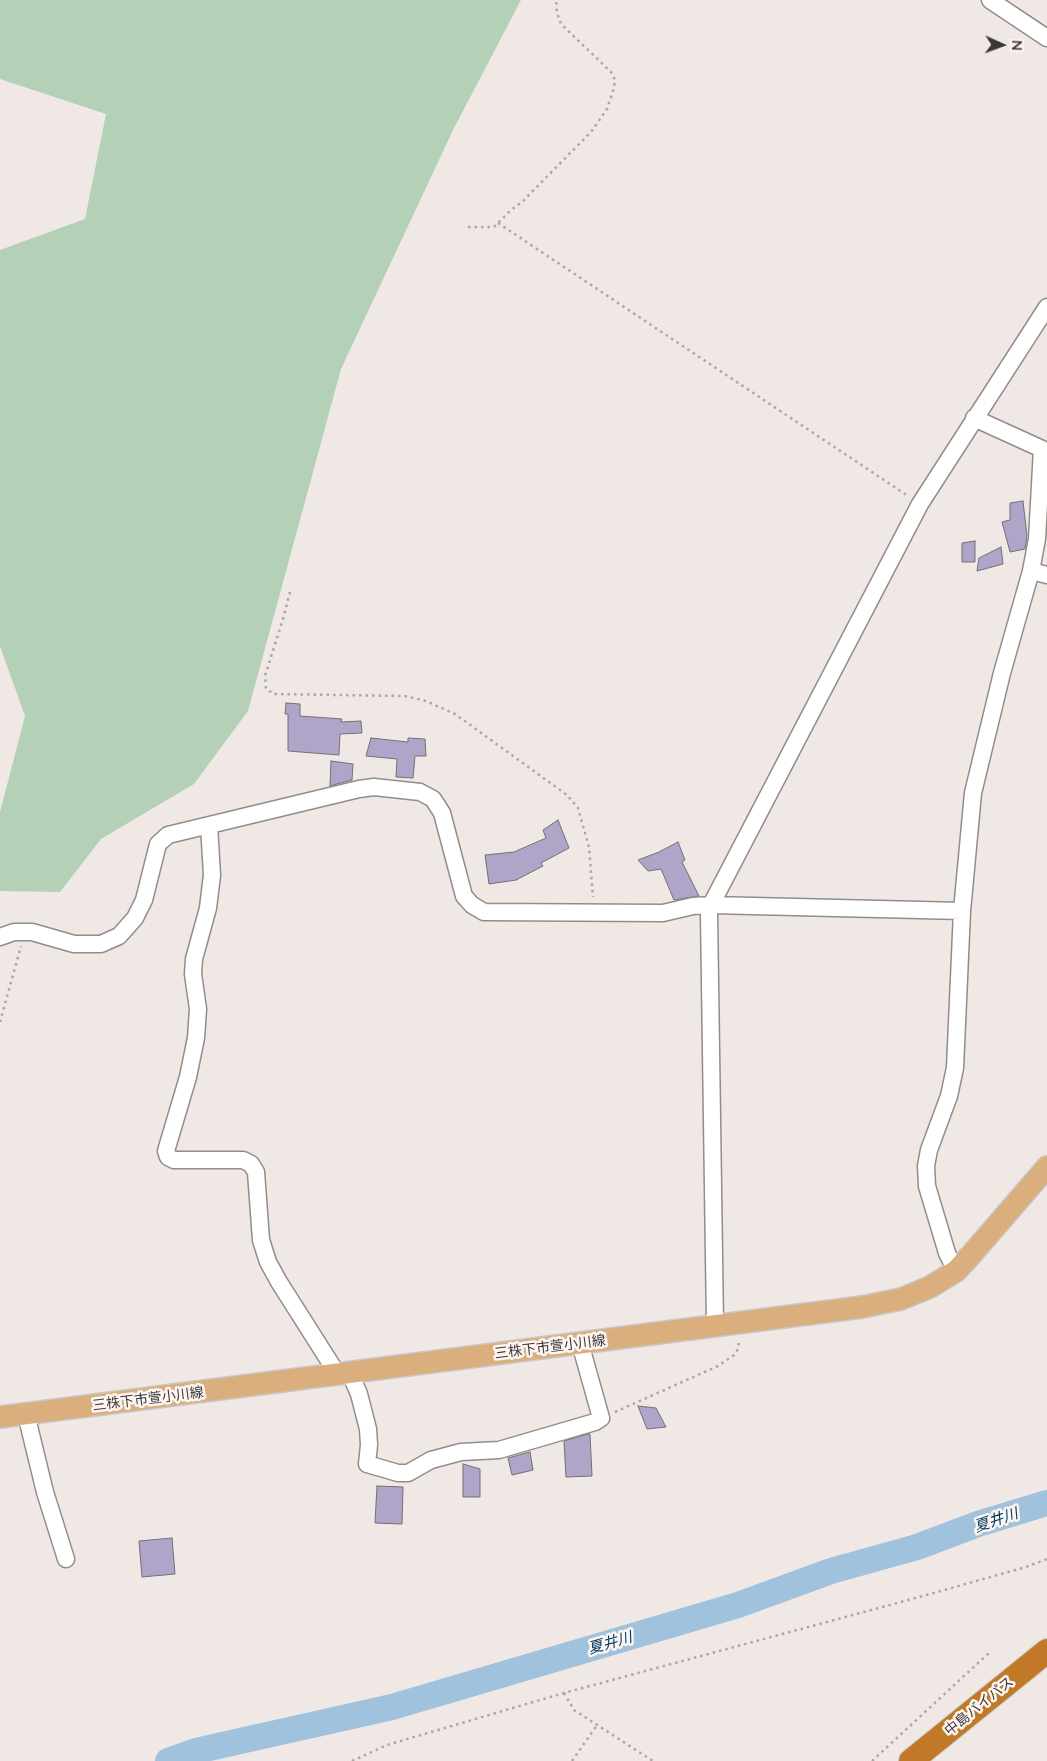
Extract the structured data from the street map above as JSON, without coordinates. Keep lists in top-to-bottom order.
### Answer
{
  "streets": {
    "highway": ["中島バイパス"],
    "main road": ["三株下市萱小川線"]
  },
  "water": ["夏井川"],
  "north": "right"
}
